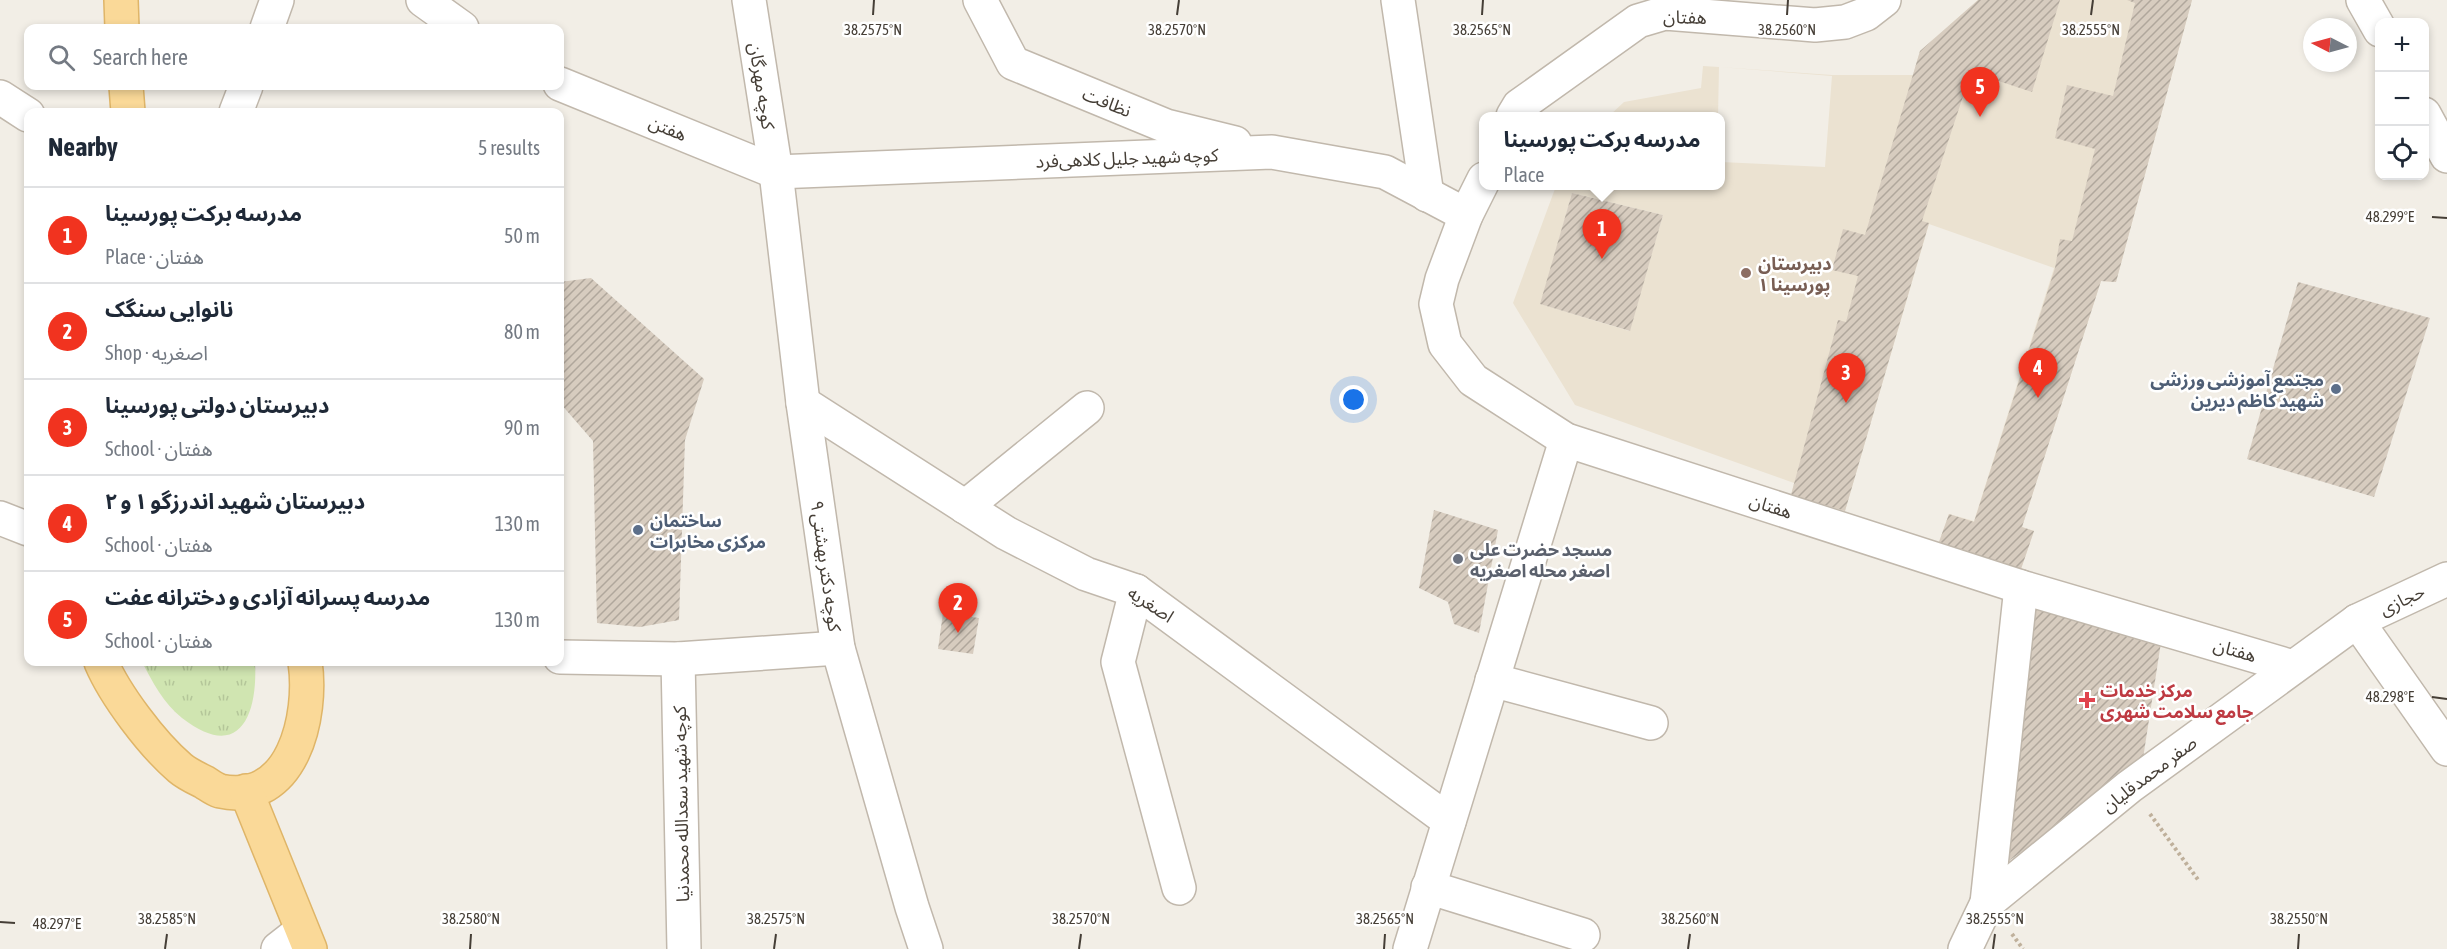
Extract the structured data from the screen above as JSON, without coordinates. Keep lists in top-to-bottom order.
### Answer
{
  "streets": {
    "street": [
      "هفتان",
      "کوچه مهرگان",
      "نظافت",
      "هفتن",
      "کوچه شهید جلیل کلاهی‌فرد",
      "کوچه دکتر بهشتی ۹",
      "حجازی",
      "اصغریه",
      "صفر محمدقلیان",
      "کوچه شهید سعدالله محمدنیا"
    ]
  },
  "crossings": [
    ["هفتان", "کوچه شهید جلیل کلاهی‌فرد"],
    ["هفتان", "صفر محمدقلیان"],
    ["کوچه مهرگان", "هفتن"],
    ["کوچه مهرگان", "کوچه شهید جلیل کلاهی‌فرد"],
    ["کوچه مهرگان", "کوچه دکتر بهشتی ۹"],
    ["نظافت", "کوچه شهید جلیل کلاهی‌فرد"],
    ["هفتن", "کوچه شهید جلیل کلاهی‌فرد"],
    ["هفتن", "کوچه دکتر بهشتی ۹"],
    ["کوچه شهید جلیل کلاهی‌فرد", "کوچه دکتر بهشتی ۹"],
    ["کوچه دکتر بهشتی ۹", "اصغریه"],
    ["حجازی", "صفر محمدقلیان"]
  ],
  "places": {
    "other": [
      "دبیرستان پورسینا ۱",
      "مجتمع آموزشی ورزشی شهید کاظم دیرین",
      "ساختمان مرکزی مخابرات",
      "مسجد حضرت علی اصغر محله اصغریه"
    ],
    "health": ["مرکز خدمات جامع سلامت شهری"]
  },
  "north": "left",
  "page": {
    "map_buttons": ["+", "−"],
    "search": "Search here",
    "pins": [
      "5",
      "1",
      "4",
      "3",
      "2"
    ],
    "heading": ["Nearby", "5 results"],
    "popup": ["مدرسه برکت پورسینا", "Place"],
    "list": [
      {
        "mark": "1",
        "name": "مدرسه برکت پورسینا",
        "note": "Place · هفتان",
        "value": "50 m"
      },
      {
        "mark": "2",
        "name": "نانوایی سنگک",
        "note": "Shop · اصغریه",
        "value": "80 m"
      },
      {
        "mark": "3",
        "name": "دبیرستان دولتی پورسینا",
        "note": "School · هفتان",
        "value": "90 m"
      },
      {
        "mark": "4",
        "name": "دبیرستان شهید اندرزگو ۱ و ۲",
        "note": "School · هفتان",
        "value": "130 m"
      },
      {
        "mark": "5",
        "name": "مدرسه پسرانه آزادی و دخترانه عفت",
        "note": "School · هفتان",
        "value": "130 m"
      }
    ]
  },
  "coordinates": [
    "38.2575°N",
    "38.2570°N",
    "38.2565°N",
    "38.2560°N",
    "38.2555°N",
    "48.299°E",
    "48.298°E",
    "38.2585°N",
    "38.2580°N",
    "38.2550°N",
    "48.297°E"
  ]
}
